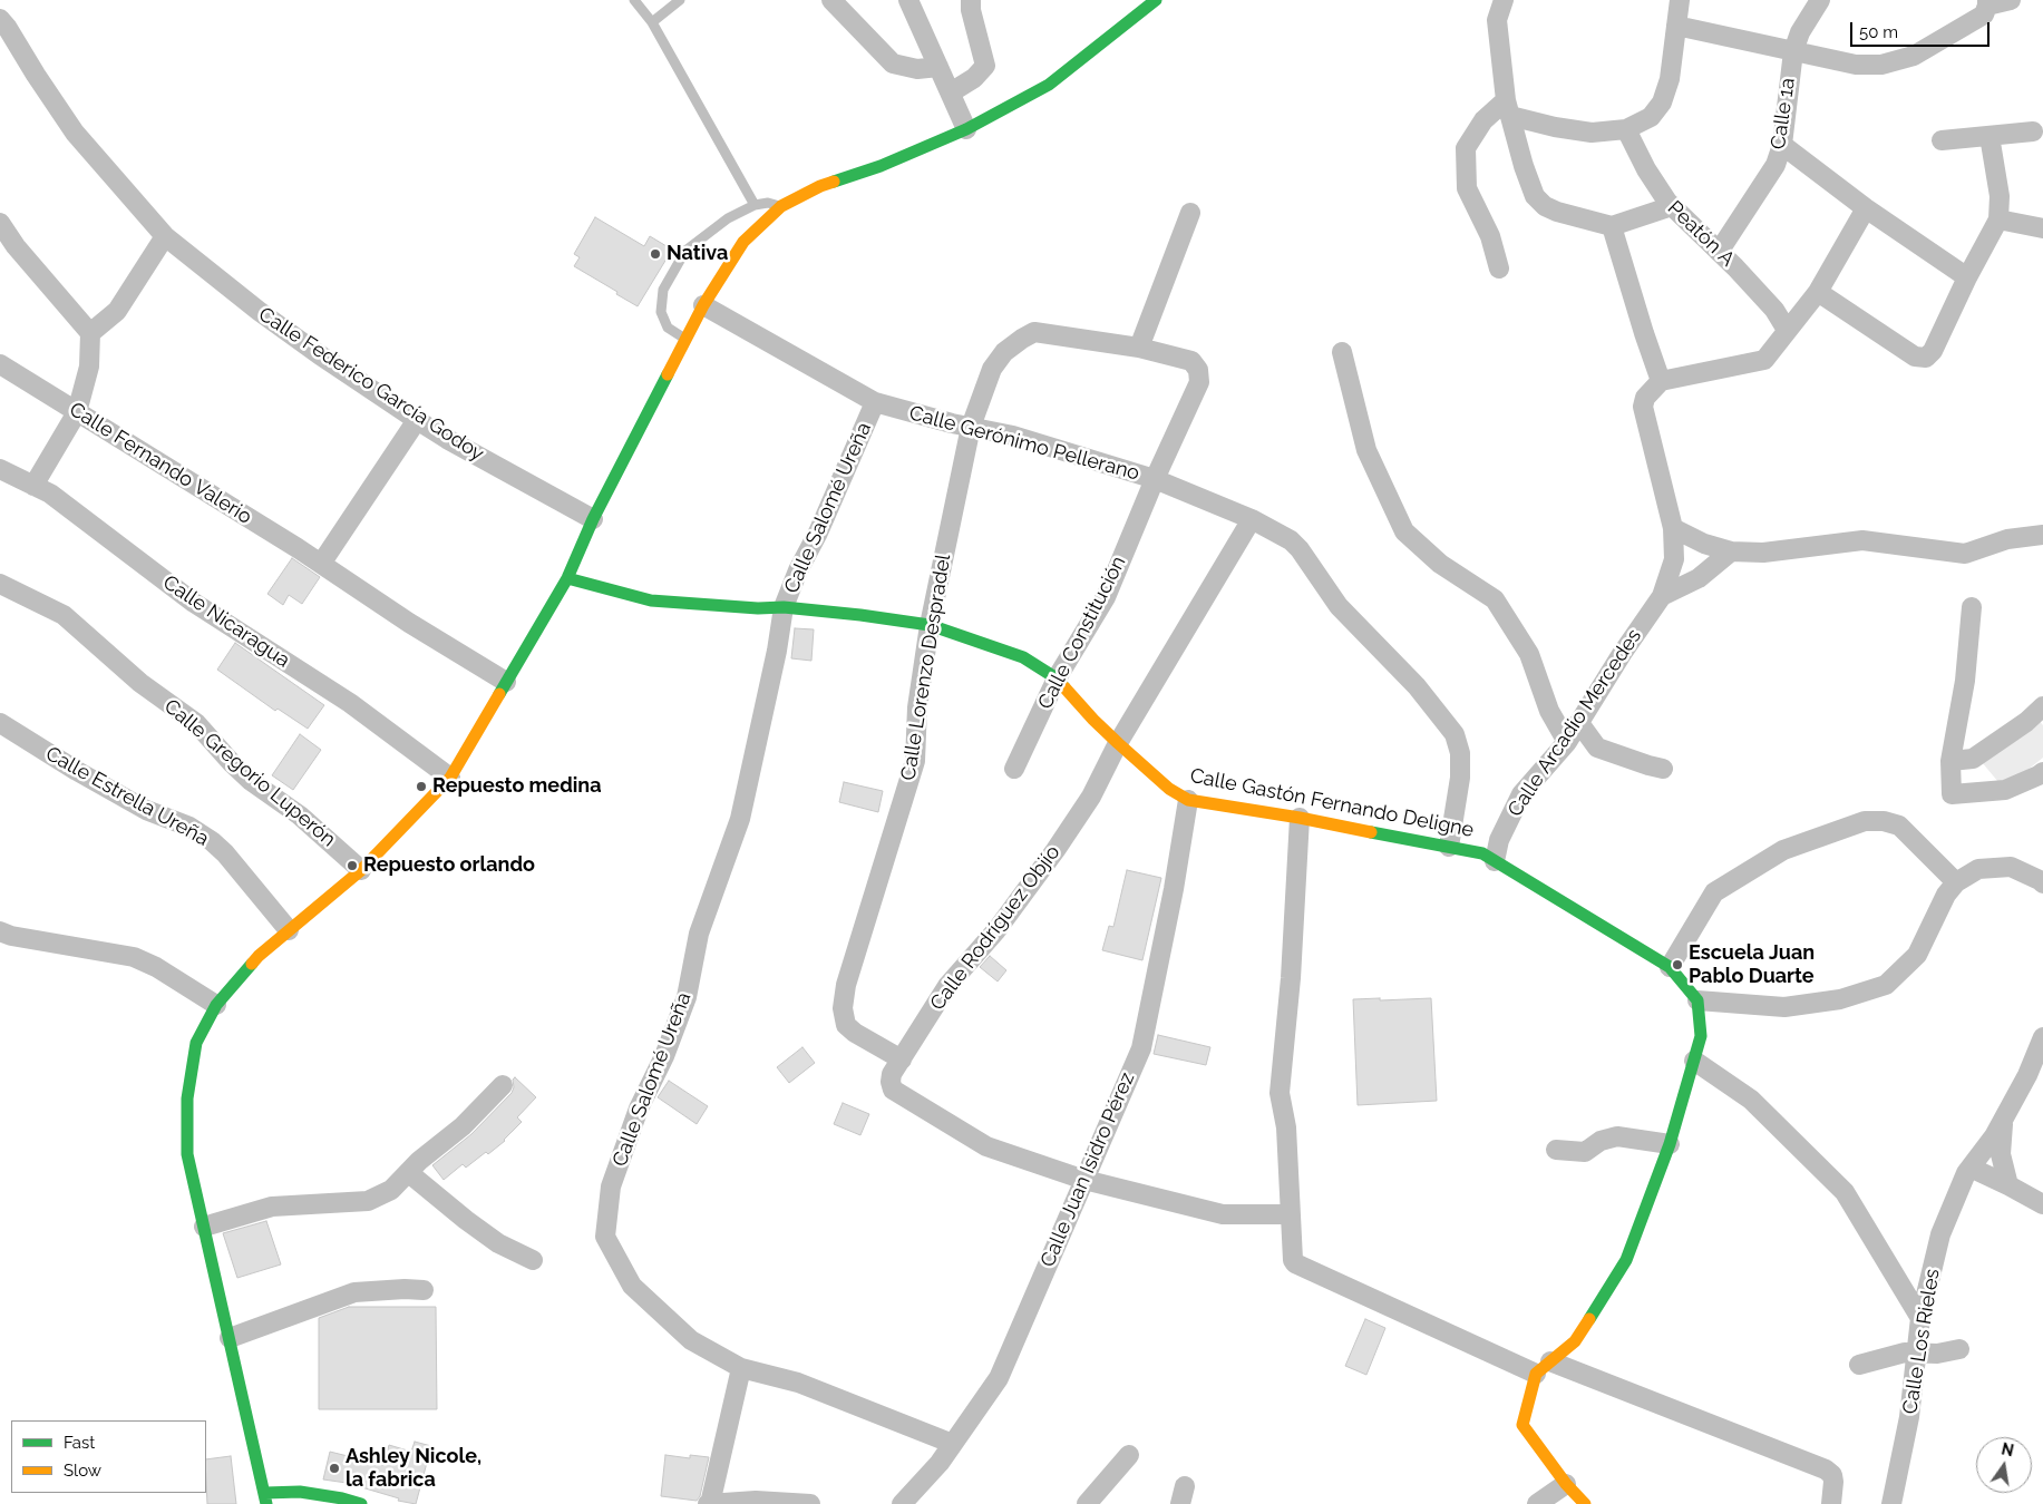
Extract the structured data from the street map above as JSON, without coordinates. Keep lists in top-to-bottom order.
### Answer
{
  "streets": {
    "main road": ["Calle Gastón Fernando Deligne"],
    "street": [
      "Calle 1a",
      "Peatón A",
      "Calle Federico García Godoy",
      "Calle Gerónimo Pellerano",
      "Calle Fernando Valerio",
      "Calle Salomé Ureña",
      "Calle Nicaragua",
      "Calle Constitución",
      "Calle Lorenzo Despradel",
      "Calle Arcadio Mercedes",
      "Calle Gregorio Luperón",
      "Calle Estrella Ureña",
      "Calle Rodríguez Objío",
      "Calle Juan Isidro Pérez",
      "Calle Los Rieles"
    ]
  },
  "crossings": [
    ["Calle 1a", "Peatón A"],
    ["Calle Gerónimo Pellerano", "Calle Salomé Ureña"],
    ["Calle Gerónimo Pellerano", "Calle Constitución"],
    ["Calle Gerónimo Pellerano", "Calle Lorenzo Despradel"],
    ["Calle Gerónimo Pellerano", "Calle Gastón Fernando Deligne"],
    ["Calle Gerónimo Pellerano", "Calle Rodríguez Objío"],
    ["Calle Salomé Ureña", "Calle Gastón Fernando Deligne"],
    ["Calle Salomé Ureña", "Calle Juan Isidro Pérez"],
    ["Calle Constitución", "Calle Lorenzo Despradel"],
    ["Calle Constitución", "Calle Gastón Fernando Deligne"],
    ["Calle Lorenzo Despradel", "Calle Gastón Fernando Deligne"],
    ["Calle Lorenzo Despradel", "Calle Rodríguez Objío"],
    ["Calle Arcadio Mercedes", "Calle Gastón Fernando Deligne"],
    ["Calle Gastón Fernando Deligne", "Calle Rodríguez Objío"],
    ["Calle Gastón Fernando Deligne", "Calle Juan Isidro Pérez"],
    ["Calle Rodríguez Objío", "Calle Juan Isidro Pérez"]
  ],
  "places": [
    "Nativa",
    "Repuesto medina",
    "Repuesto orlando",
    "Escuela Juan Pablo Duarte",
    "Ashley Nicole, la fabrica"
  ],
  "legend": ["Fast", "Slow"],
  "scale_bar": "50 m",
  "north": "top"
}
